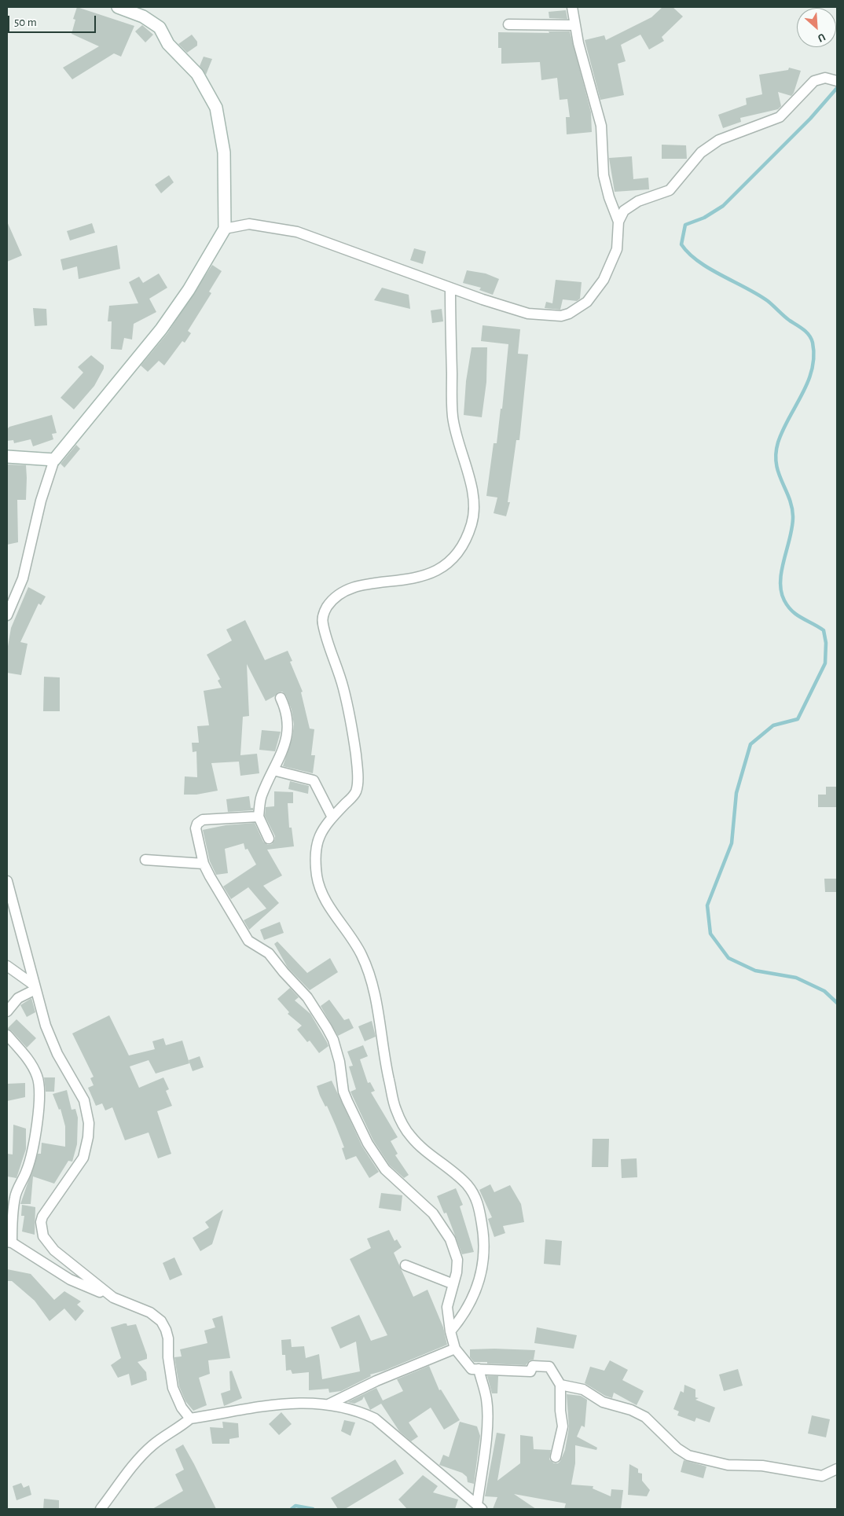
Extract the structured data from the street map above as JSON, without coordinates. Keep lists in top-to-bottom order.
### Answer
{
  "scale_bar": "50 m",
  "north": "bottom right"
}
